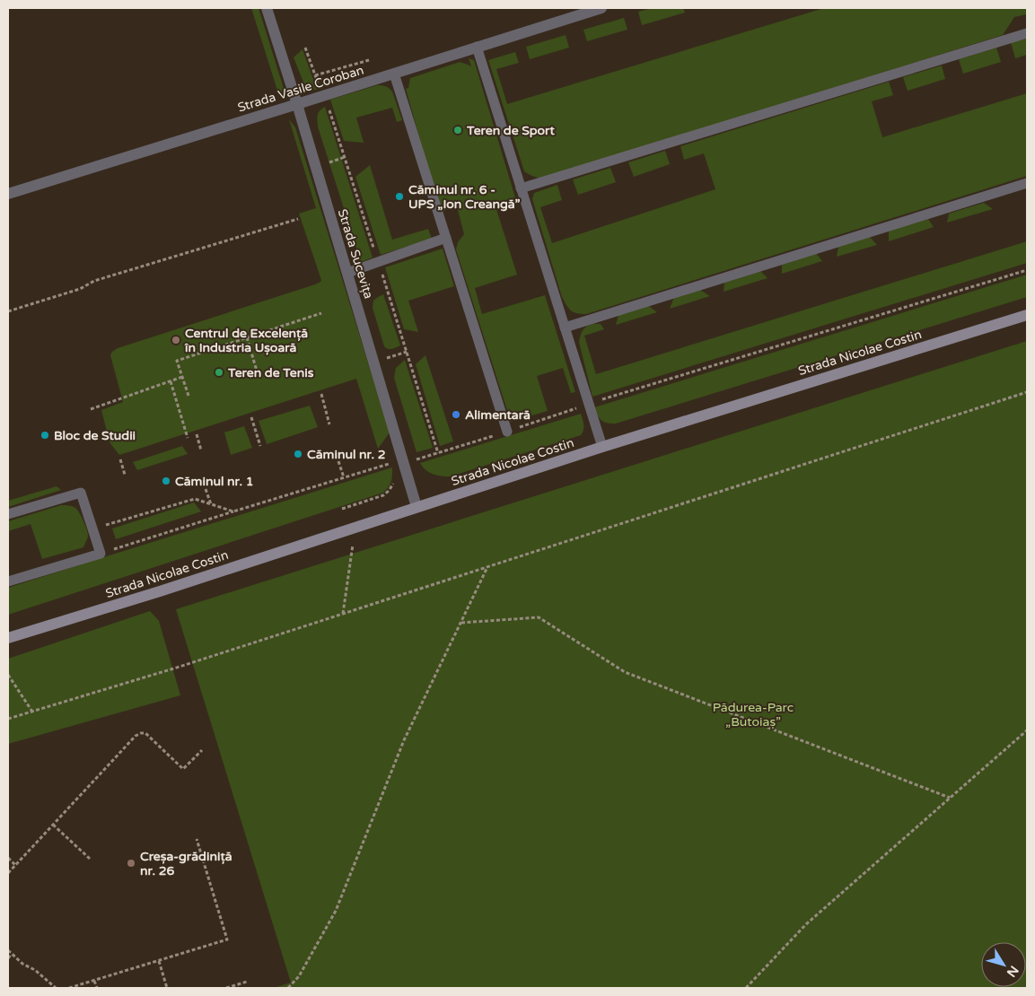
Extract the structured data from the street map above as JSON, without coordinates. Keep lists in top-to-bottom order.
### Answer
{
  "streets": {
    "main road": ["Strada Nicolae Costin"],
    "street": ["Strada Vasile Coroban", "Strada Sucevița"]
  },
  "crossings": [
    ["Strada Vasile Coroban", "Strada Sucevița"],
    ["Strada Sucevița", "Strada Nicolae Costin"]
  ],
  "parks": ["Pădurea-Parc „Butoiaș”"],
  "places": [
    "Teren de Sport",
    "Căminul nr. 6 - UPS „Ion Creangă”",
    "Centrul de Excelență în Industria Ușoară",
    "Teren de Tenis",
    "Alimentară",
    "Bloc de Studii",
    "Căminul nr. 2",
    "Căminul nr. 1",
    "Creșa-grădiniță nr. 26"
  ],
  "north": "bottom right"
}
